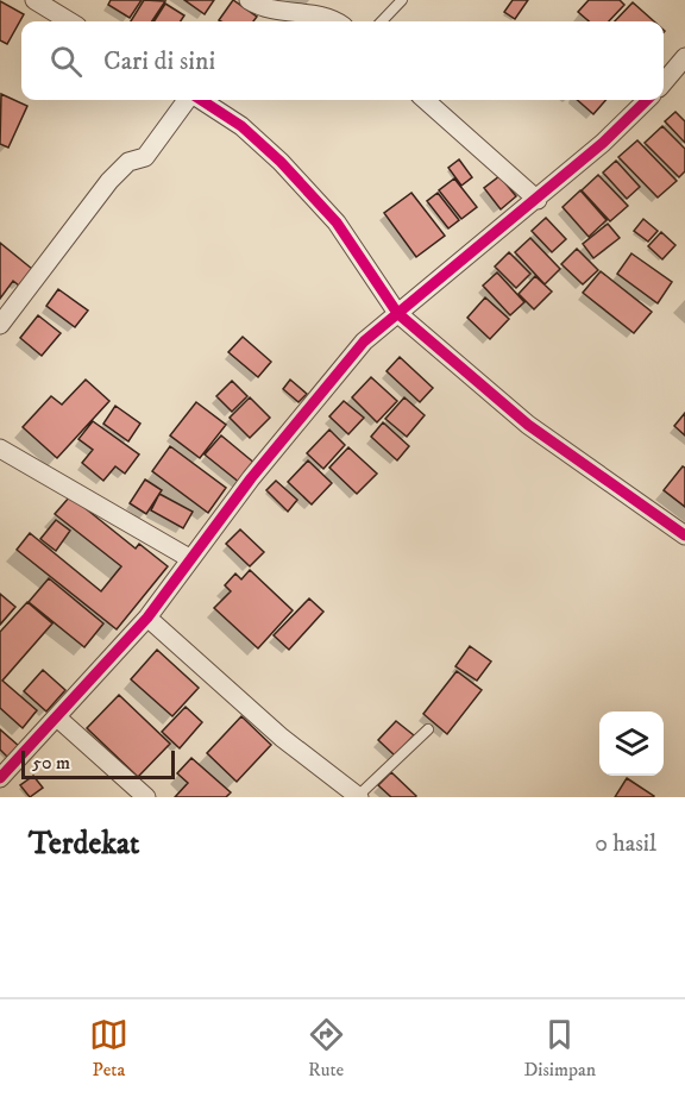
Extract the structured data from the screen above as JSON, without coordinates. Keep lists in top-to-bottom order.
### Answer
{
  "scale_bar": "50 m",
  "page": {
    "search": "Cari di sini",
    "scale": "50 m",
    "heading": ["Terdekat", "0 hasil"],
    "nav": ["Peta", "Rute", "Disimpan"]
  }
}
